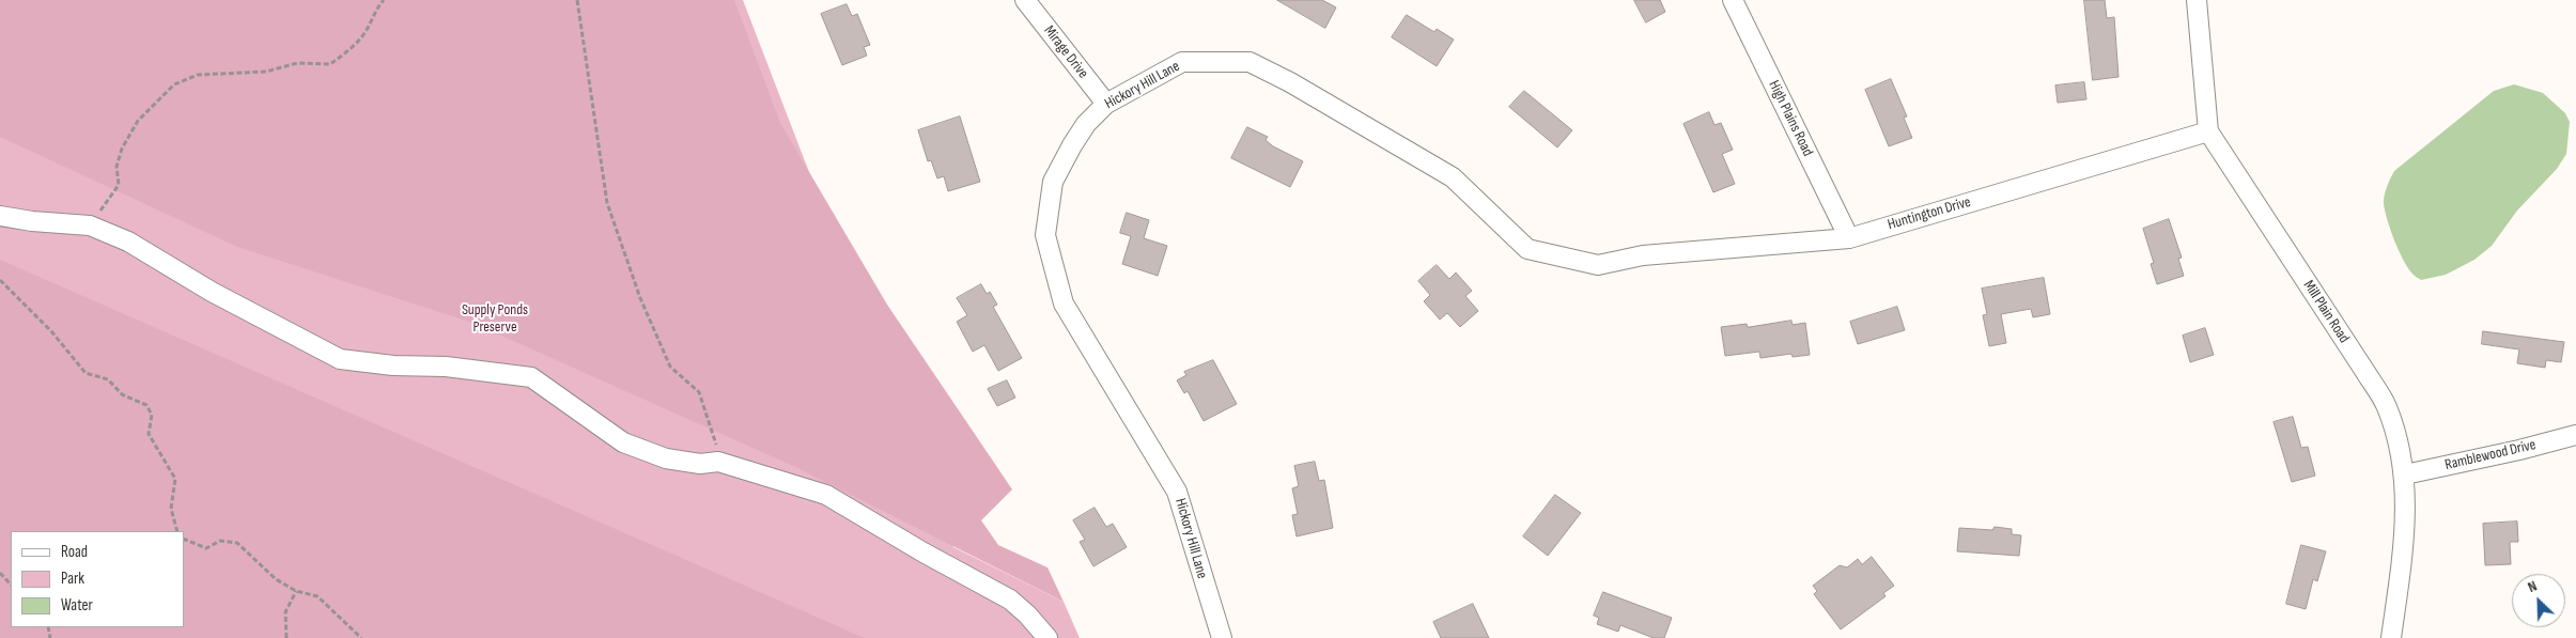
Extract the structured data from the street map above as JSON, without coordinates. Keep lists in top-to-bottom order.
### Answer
{
  "streets": {
    "street": [
      "Mirage Drive",
      "Hickory Hill Lane",
      "High Plains Road",
      "Huntington Drive",
      "Mill Plain Road",
      "Ramblewood Drive"
    ]
  },
  "crossings": [
    ["Mirage Drive", "Hickory Hill Lane"],
    ["Hickory Hill Lane", "Huntington Drive"],
    ["High Plains Road", "Huntington Drive"],
    ["Huntington Drive", "Mill Plain Road"],
    ["Mill Plain Road", "Ramblewood Drive"]
  ],
  "parks": ["Supply Ponds Preserve"],
  "legend": ["Road", "Park", "Water"],
  "north": "top left"
}
